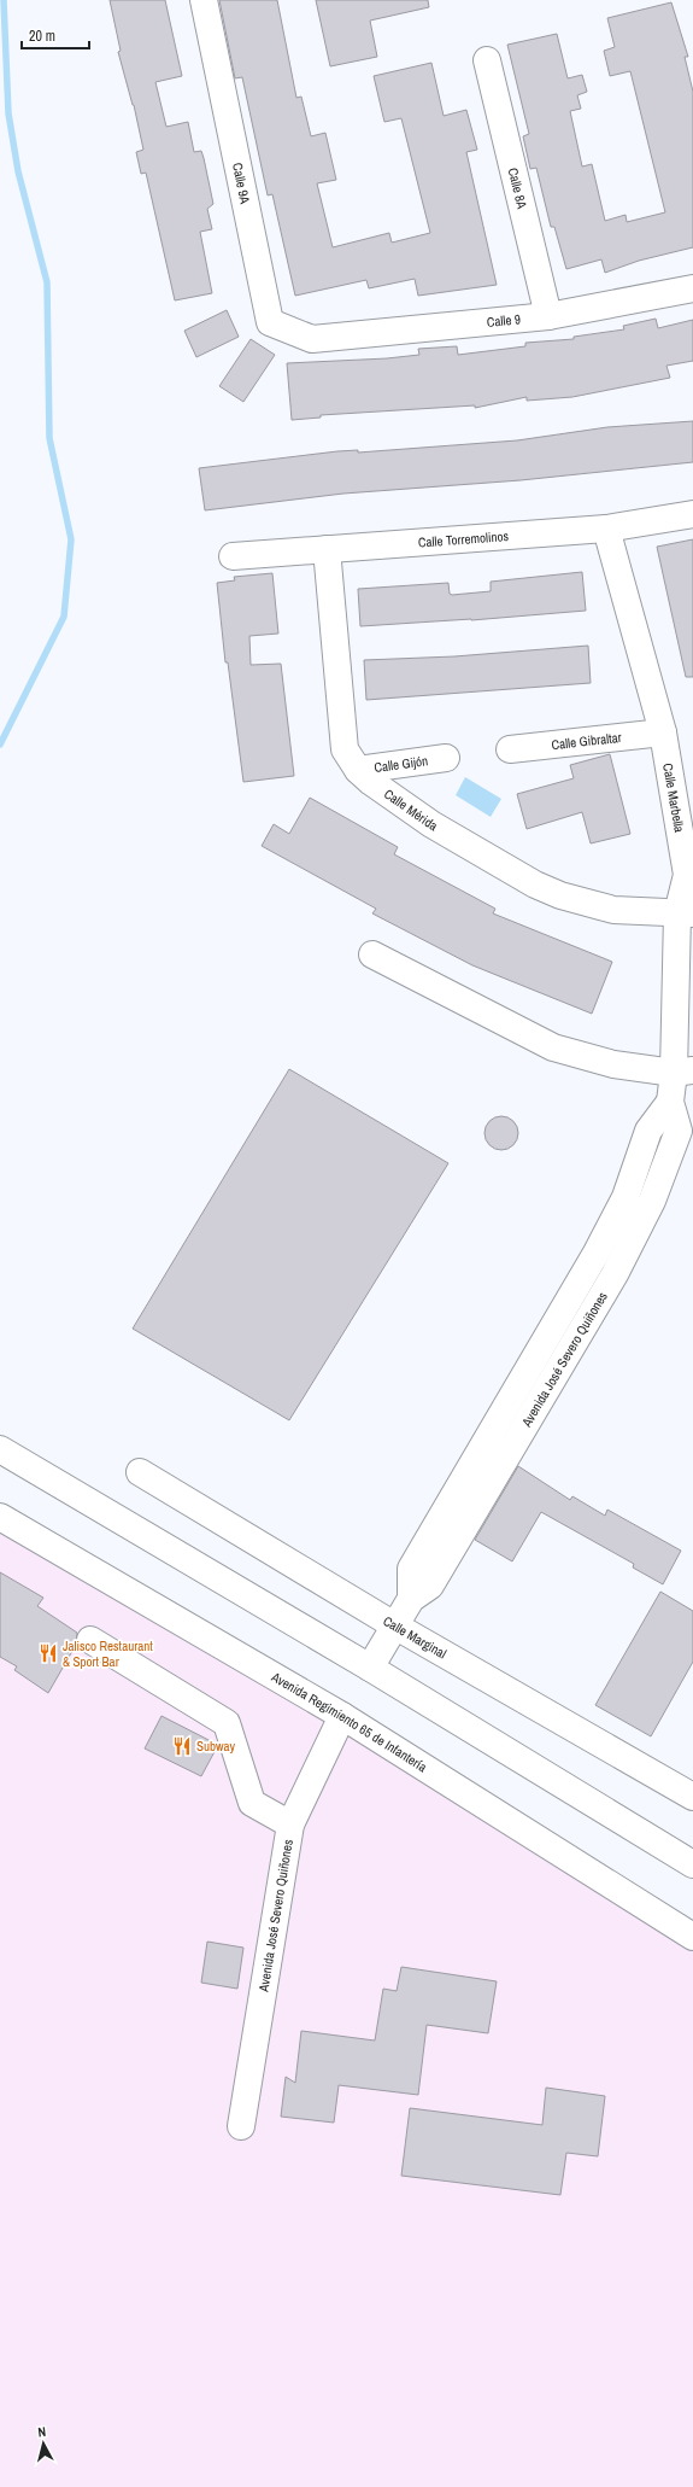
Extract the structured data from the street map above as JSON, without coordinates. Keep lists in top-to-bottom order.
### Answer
{
  "streets": {
    "street": [
      "Calle 9A",
      "Calle 8A",
      "Calle 9",
      "Calle Torremolinos",
      "Calle Gibraltar",
      "Calle Gijón",
      "Calle Marbella",
      "Calle Mérida",
      "Avenida José Severo Quiñones",
      "Calle Marginal",
      "Avenida Regimiento 65 de Infantería"
    ]
  },
  "crossings": [
    ["Calle 9A", "Calle 9"],
    ["Calle 8A", "Calle 9"],
    ["Calle Torremolinos", "Calle Marbella"],
    ["Calle Torremolinos", "Calle Mérida"],
    ["Calle Gibraltar", "Calle Marbella"],
    ["Calle Gijón", "Calle Mérida"],
    ["Calle Marbella", "Calle Mérida"],
    ["Calle Marbella", "Avenida José Severo Quiñones"],
    ["Avenida José Severo Quiñones", "Calle Marginal"],
    ["Avenida José Severo Quiñones", "Avenida Regimiento 65 de Infantería"]
  ],
  "places": {
    "restaurant": ["Jalisco Restaurant & Sport Bar", "Subway"]
  },
  "scale_bar": "20 m",
  "north": "top"
}
